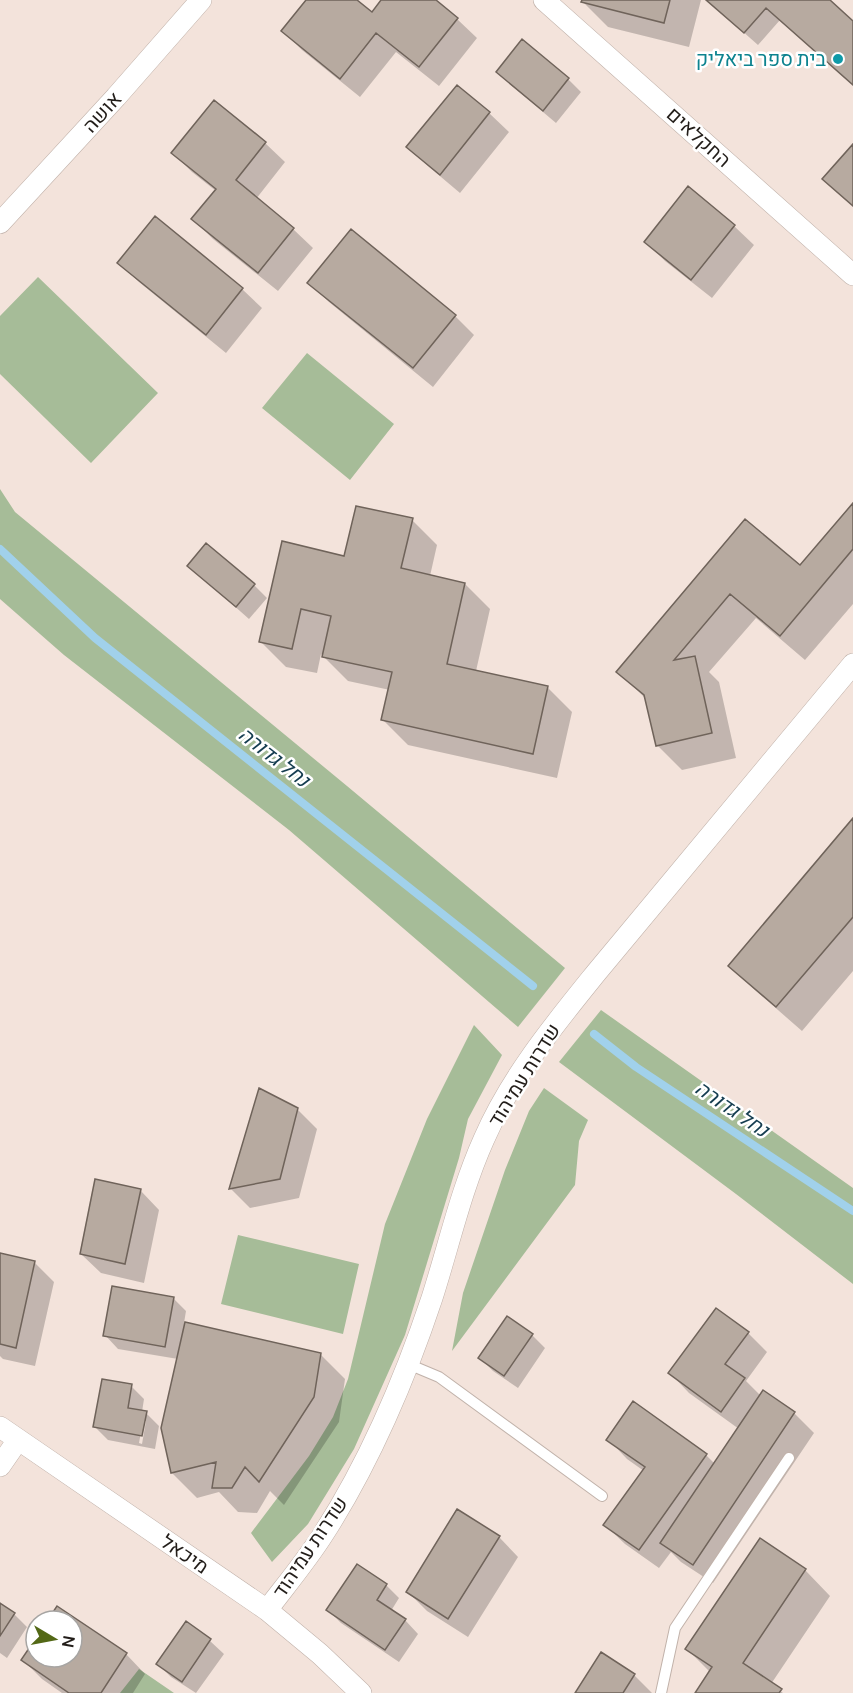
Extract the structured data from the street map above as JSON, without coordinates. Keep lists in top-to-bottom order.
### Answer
{
  "streets": {
    "street": [
      "אושה",
      "החקלאים",
      "שדרות עמיהוד",
      "מיכאל"
    ]
  },
  "crossings": [
    ["שדרות עמיהוד", "מיכאל"]
  ],
  "water": ["נחל גדורה"],
  "places": ["בית ספר ביאליק"],
  "north": "right"
}
